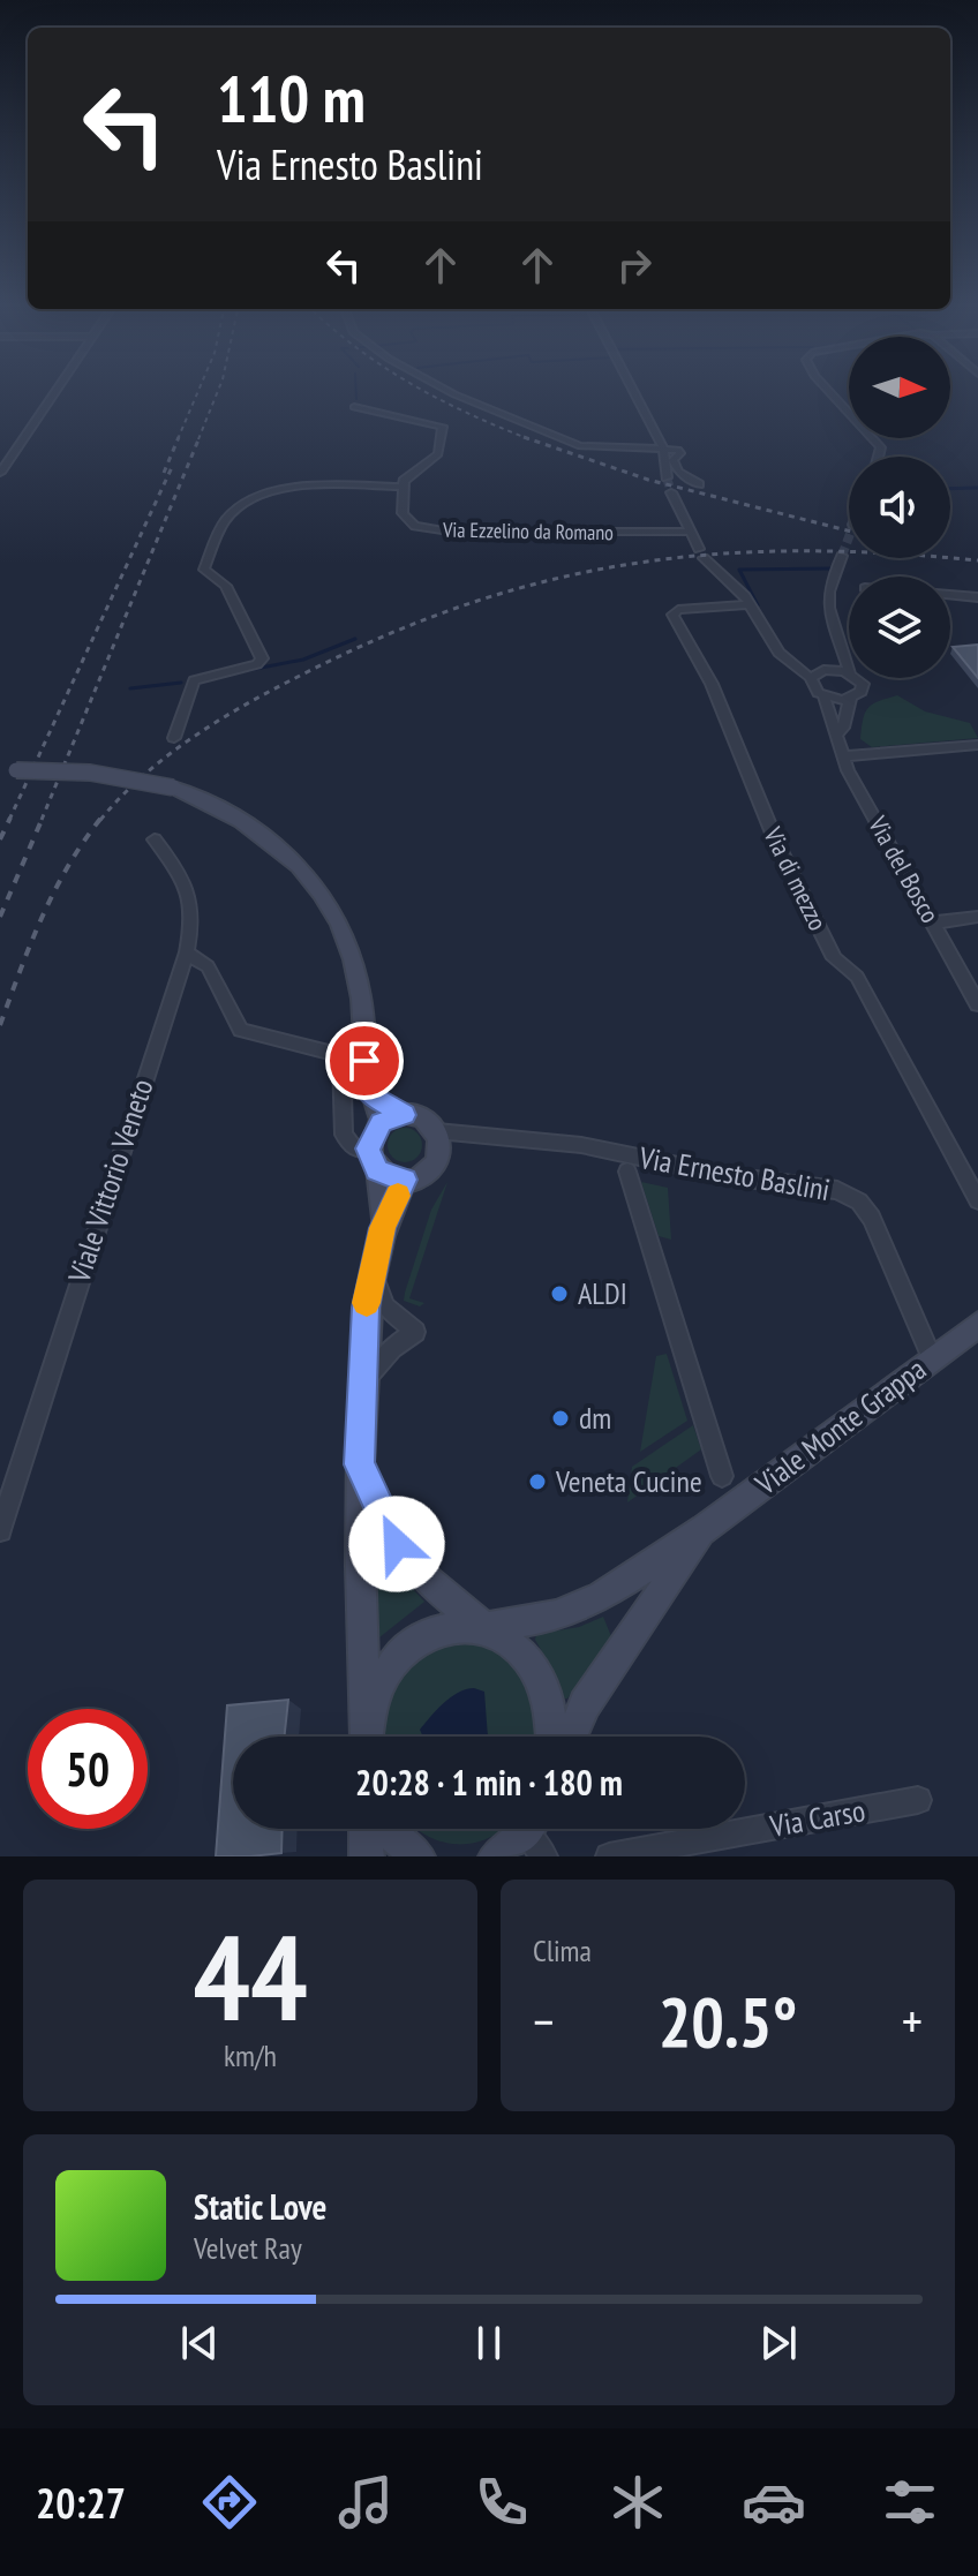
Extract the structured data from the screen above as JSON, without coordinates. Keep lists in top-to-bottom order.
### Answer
{
  "streets": {
    "main road": ["Via Ernesto Baslini", "Viale Monte Grappa"],
    "street": [
      "Via Ezzelino da Romano",
      "Via del Bosco",
      "Via di mezzo",
      "Viale Vittorio Veneto",
      "Via Carso"
    ]
  },
  "crossings": [
    ["Via Ernesto Baslini", "Viale Monte Grappa"]
  ],
  "places": ["ALDI", "dm", "Veneta Cucine"],
  "north": "right",
  "page": {
    "turn": ["110 m", "Via Ernesto Baslini"],
    "limit": "50",
    "trip": "20:28 · 1 min · 180 m",
    "tile": [
      ["44", "km/h"],
      "Clima"
    ],
    "heat": ["−", "20.5°", "+"],
    "song": ["Static Love", "Velvet Ray"],
    "tabs": "20:27"
  }
}
